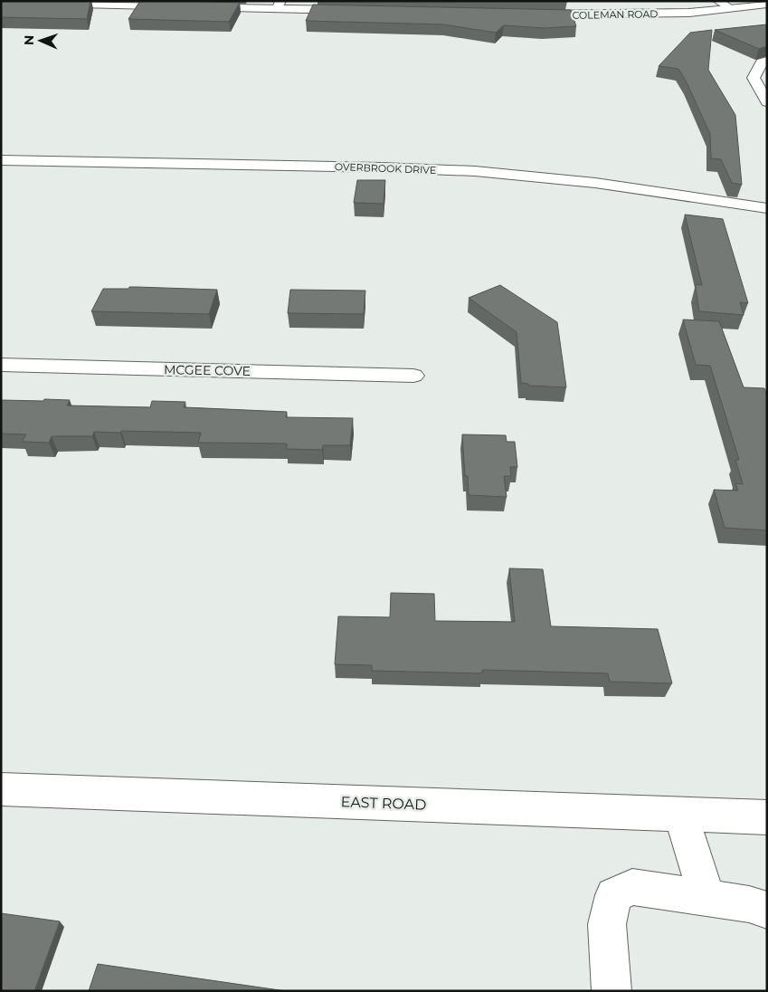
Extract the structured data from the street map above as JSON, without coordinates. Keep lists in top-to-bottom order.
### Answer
{
  "streets": {
    "street": [
      "COLEMAN ROAD",
      "OVERBROOK DRIVE",
      "MCGEE COVE",
      "EAST ROAD"
    ]
  },
  "north": "left"
}
